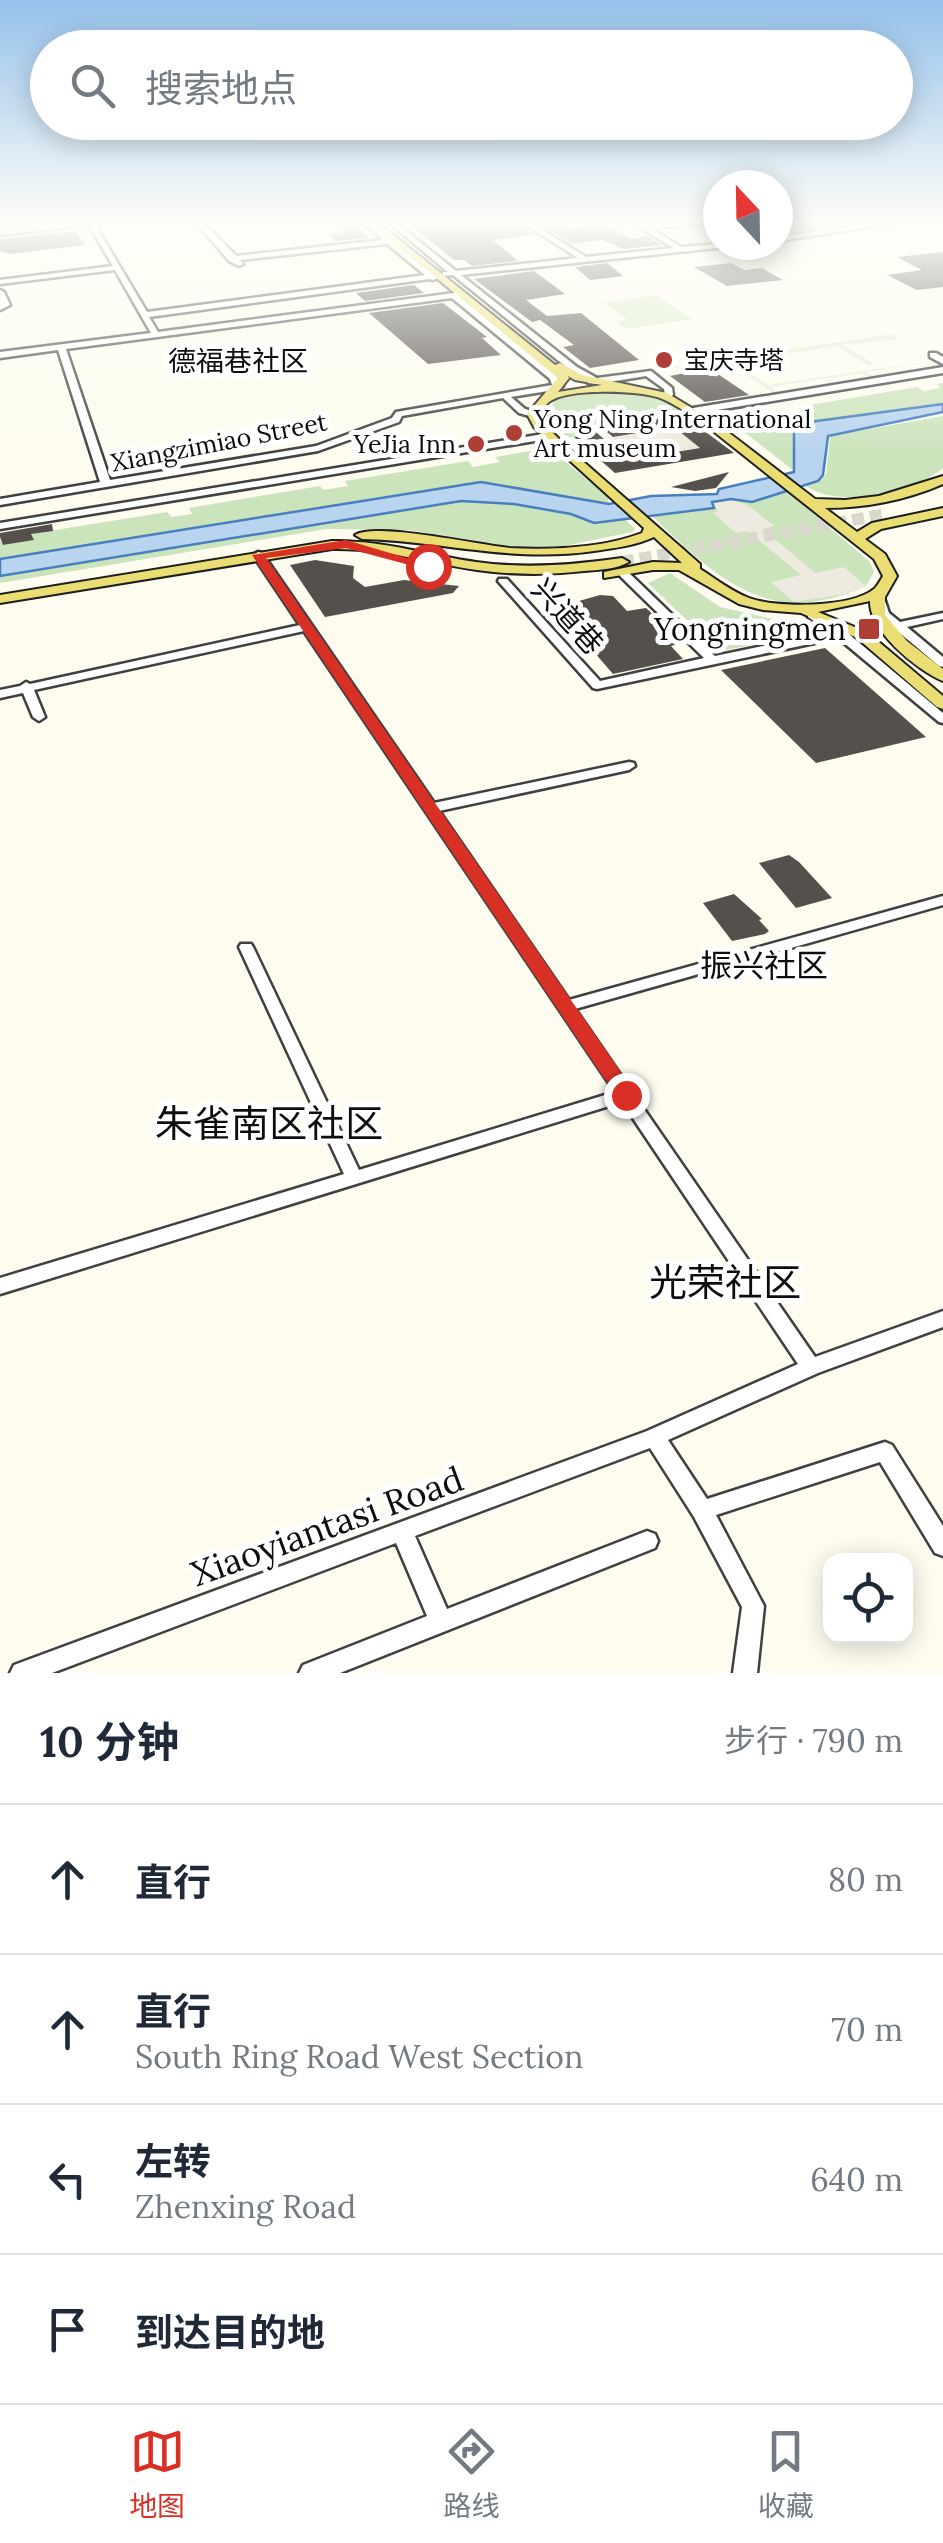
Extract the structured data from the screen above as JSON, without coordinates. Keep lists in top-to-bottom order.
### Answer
{
  "streets": {
    "street": ["Xiangzimiao Street", "兴道巷", "Xiaoyiantasi Road"]
  },
  "districts": [
    "德福巷社区",
    "振兴社区",
    "朱雀南区社区",
    "光荣社区"
  ],
  "places": {
    "other": ["宝庆寺塔", "Yong Ning International Art museum", "YeJia Inn"],
    "transit": ["Yongningmen"]
  },
  "north": "top",
  "page": {
    "search": "搜索地点",
    "heading": ["10 分钟", "步行 · 790 m"],
    "list": [
      ["直行", "80 m"],
      ["直行", "South Ring Road West Section", "70 m"],
      ["左转", "Zhenxing Road", "640 m"],
      "到达目的地"
    ],
    "nav": ["地图", "路线", "收藏"]
  }
}
